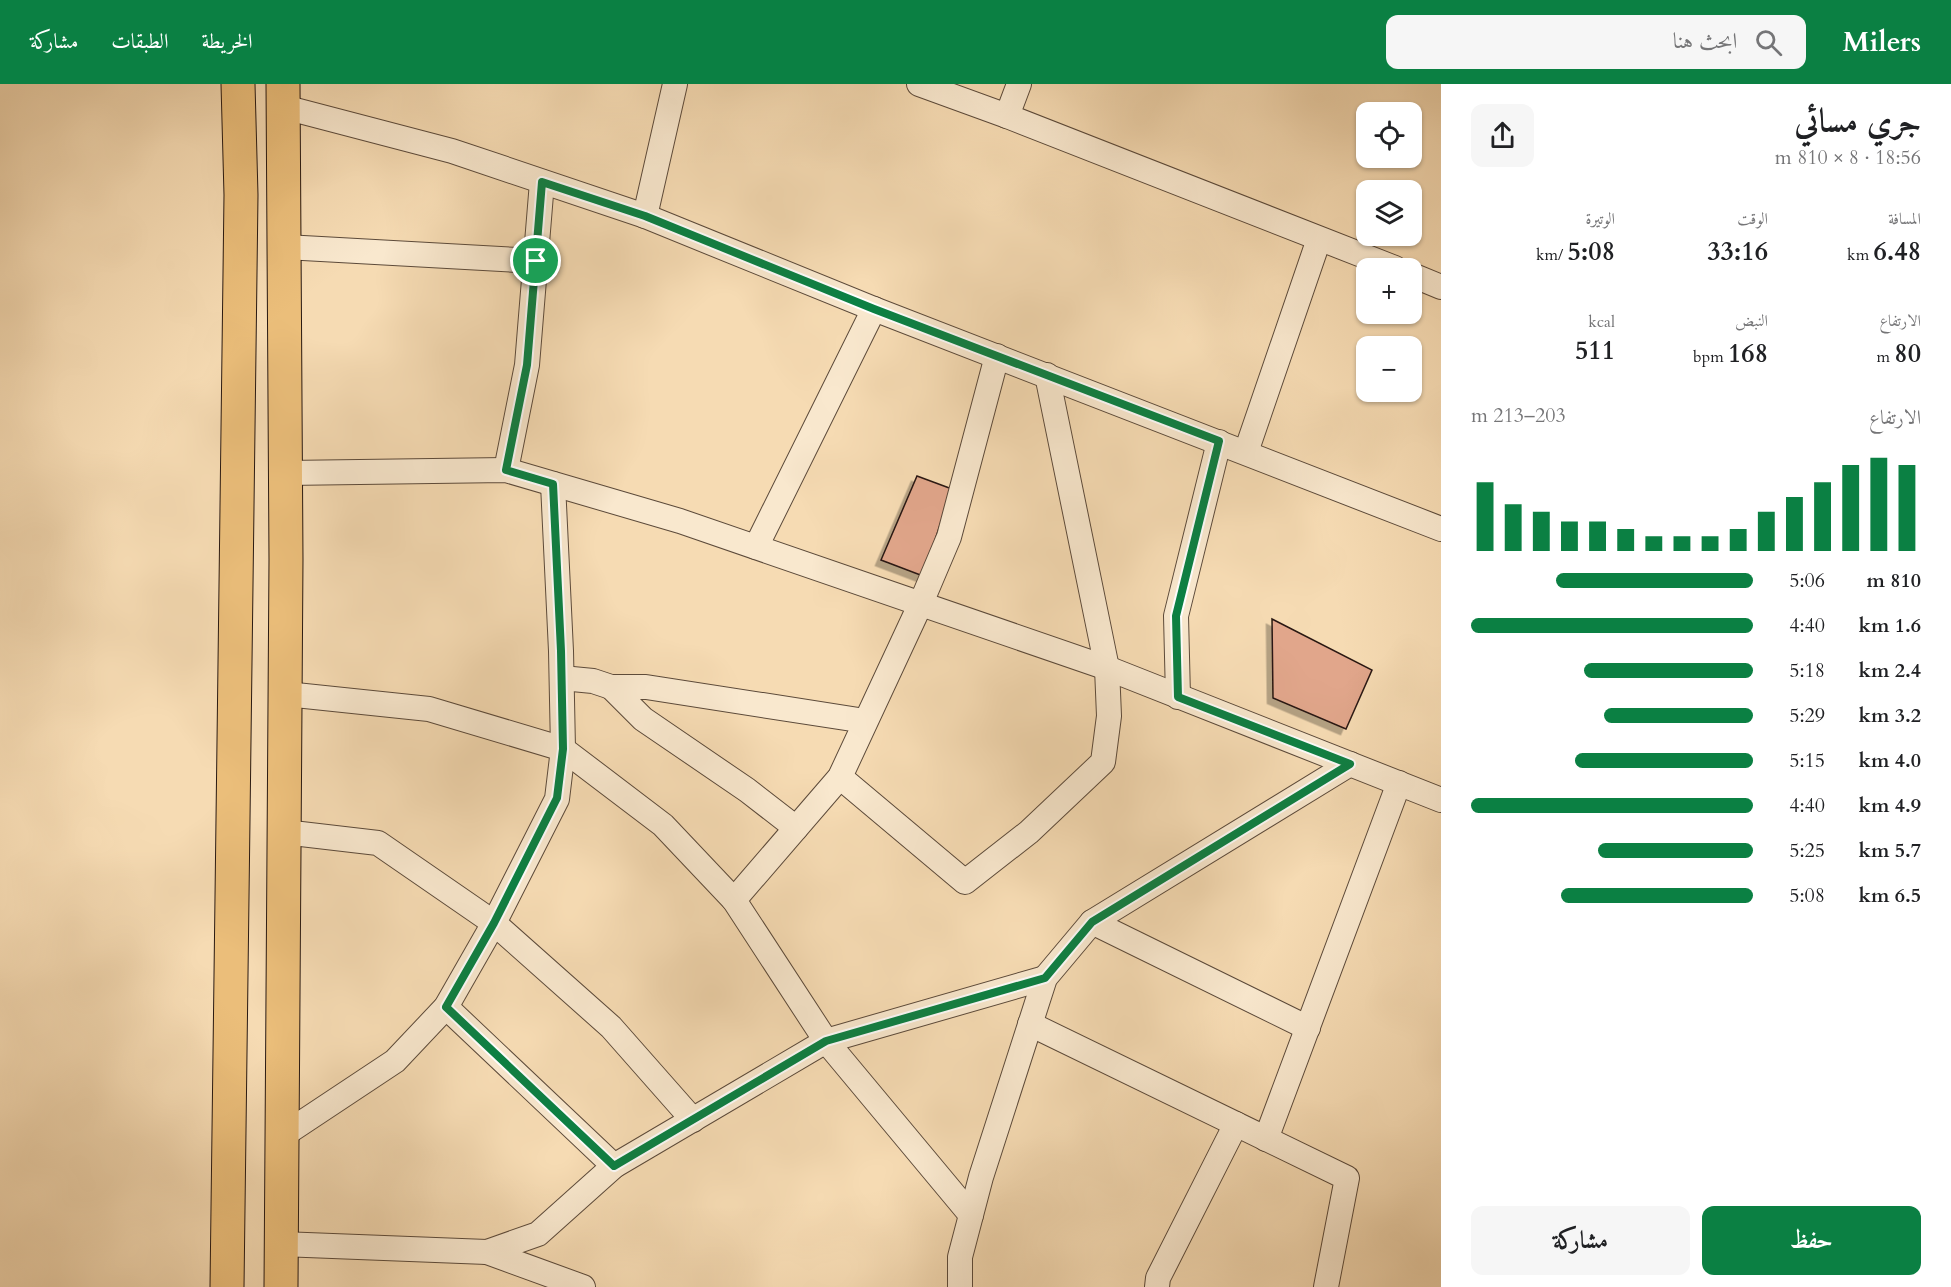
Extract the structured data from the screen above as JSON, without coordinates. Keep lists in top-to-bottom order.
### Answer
{
  "page": {
    "header": "Milers",
    "search": "ابحث هنا",
    "nav": ["الخريطة", "الطبقات", "مشاركة"],
    "heading": ["جري مسائي", "18:56 · 8 × 810 m"],
    "map_buttons": ["+", "−"],
    "stats": [
      ["المسافة", "6.48 km"],
      ["الوقت", "33:16"],
      ["الوتيرة", "5:08 /km"],
      ["الارتفاع", "80 m"],
      ["النبض", "168 bpm"],
      ["kcal", "511"]
    ],
    "chart": ["الارتفاع", "203–213 m"],
    "list": [
      {
        "name": "810 m",
        "note": "5:06"
      },
      {
        "name": "1.6 km",
        "note": "4:40"
      },
      {
        "name": "2.4 km",
        "note": "5:18"
      },
      {
        "name": "3.2 km",
        "note": "5:29"
      },
      {
        "name": "4.0 km",
        "note": "5:15"
      },
      {
        "name": "4.9 km",
        "note": "4:40"
      },
      {
        "name": "5.7 km",
        "note": "5:25"
      },
      {
        "name": "6.5 km",
        "note": "5:08"
      }
    ],
    "buttons": ["حفظ", "مشاركة"]
  }
}
